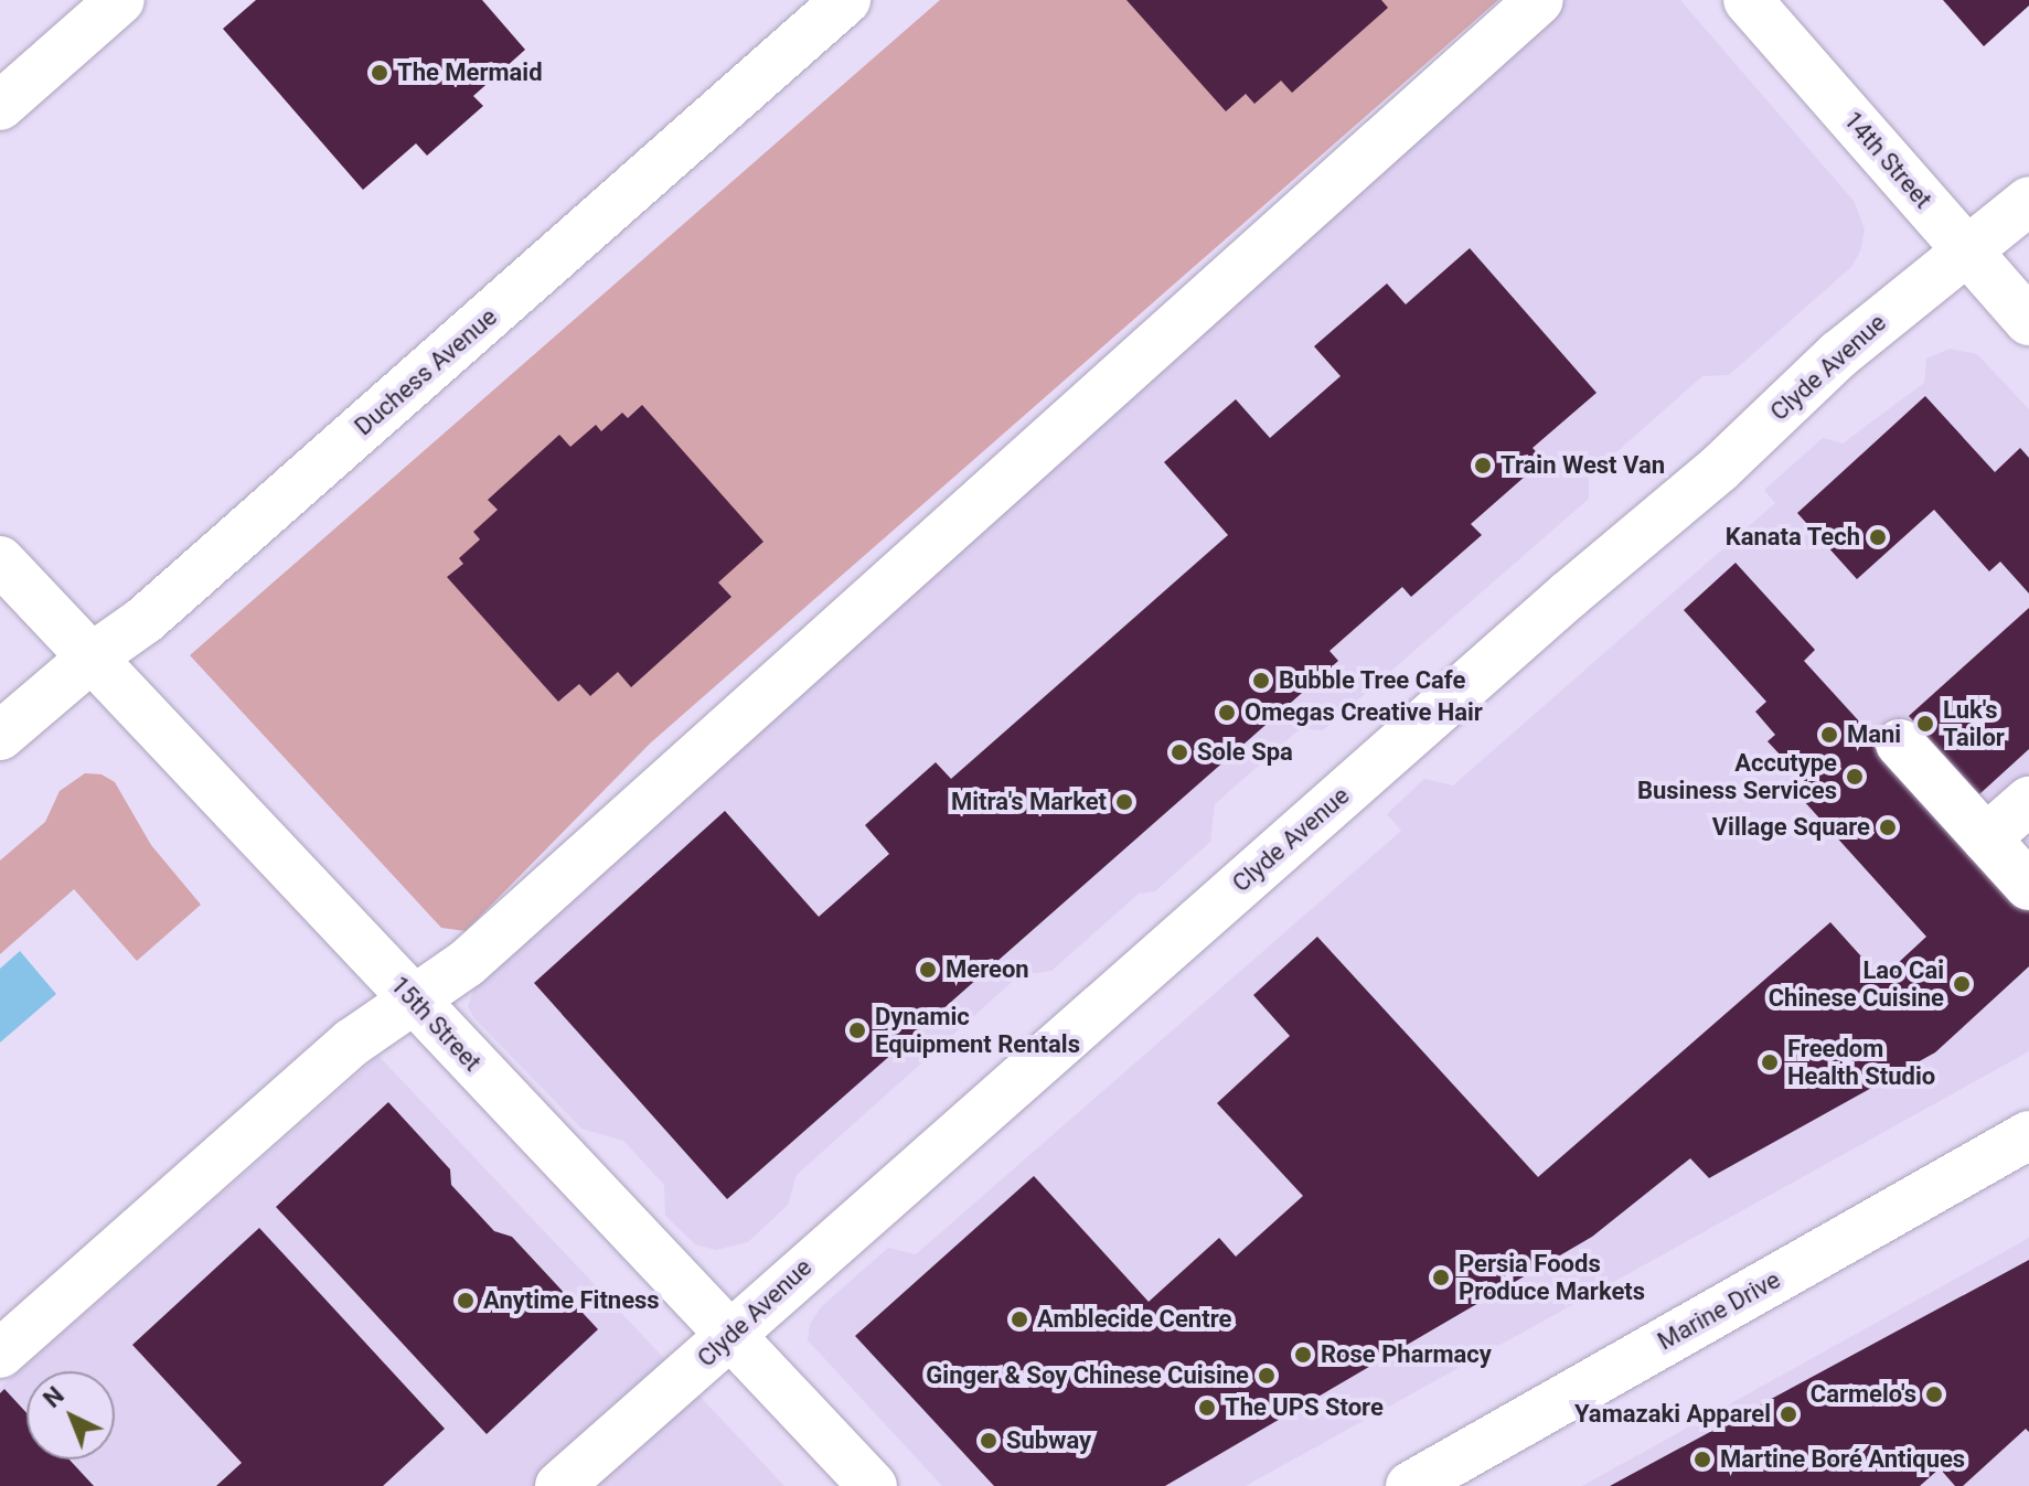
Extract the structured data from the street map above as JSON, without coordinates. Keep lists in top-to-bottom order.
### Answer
{
  "streets": {
    "street": [
      "14th Street",
      "Clyde Avenue",
      "Duchess Avenue",
      "15th Street",
      "Marine Drive"
    ]
  },
  "crossings": [
    ["14th Street", "Clyde Avenue"],
    ["Clyde Avenue", "15th Street"],
    ["Duchess Avenue", "15th Street"]
  ],
  "places": [
    "The Mermaid",
    "Train West Van",
    "Kanata Tech",
    "Bubble Tree Cafe",
    "Omegas Creative Hair",
    "Luk's Tailor",
    "Mani",
    "Sole Spa",
    "Accutype Business Services",
    "Mitra's Market",
    "Village Square",
    "Mereon",
    "Lao Cai Chinese Cuisine",
    "Dynamic Equipment Rentals",
    "Freedom Health Studio",
    "Persia Foods Produce Markets",
    "Anytime Fitness",
    "Amblecide Centre",
    "Rose Pharmacy",
    "Ginger & Soy Chinese Cuisine",
    "Carmelo's",
    "The UPS Store",
    "Yamazaki Apparel",
    "Subway",
    "Martine Boré Antiques"
  ],
  "north": "top left"
}
